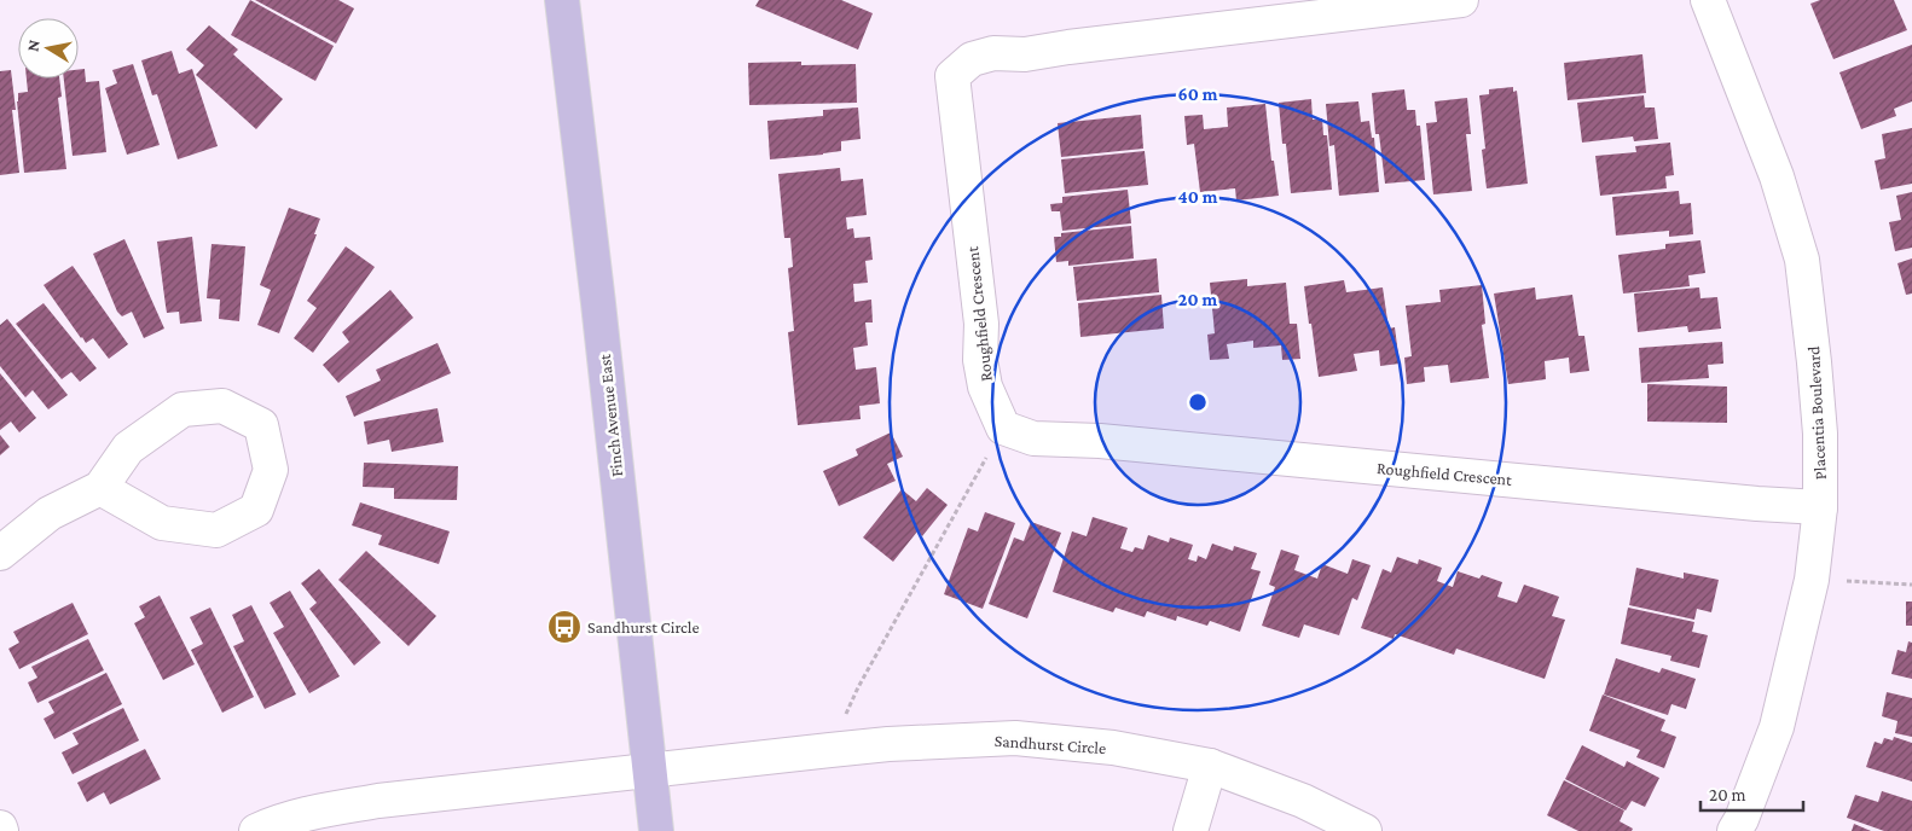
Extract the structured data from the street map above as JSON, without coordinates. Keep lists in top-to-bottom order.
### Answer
{
  "streets": {
    "main road": ["Finch Avenue East"],
    "street": ["Roughfield Crescent", "Placentia Boulevard", "Sandhurst Circle"]
  },
  "crossings": [
    ["Roughfield Crescent", "Placentia Boulevard"],
    ["Finch Avenue East", "Sandhurst Circle"]
  ],
  "places": {
    "bus stop": ["Sandhurst Circle"]
  },
  "scale_bar": "20 m",
  "north": "left",
  "rings": ["60 m", "40 m", "20 m"]
}
